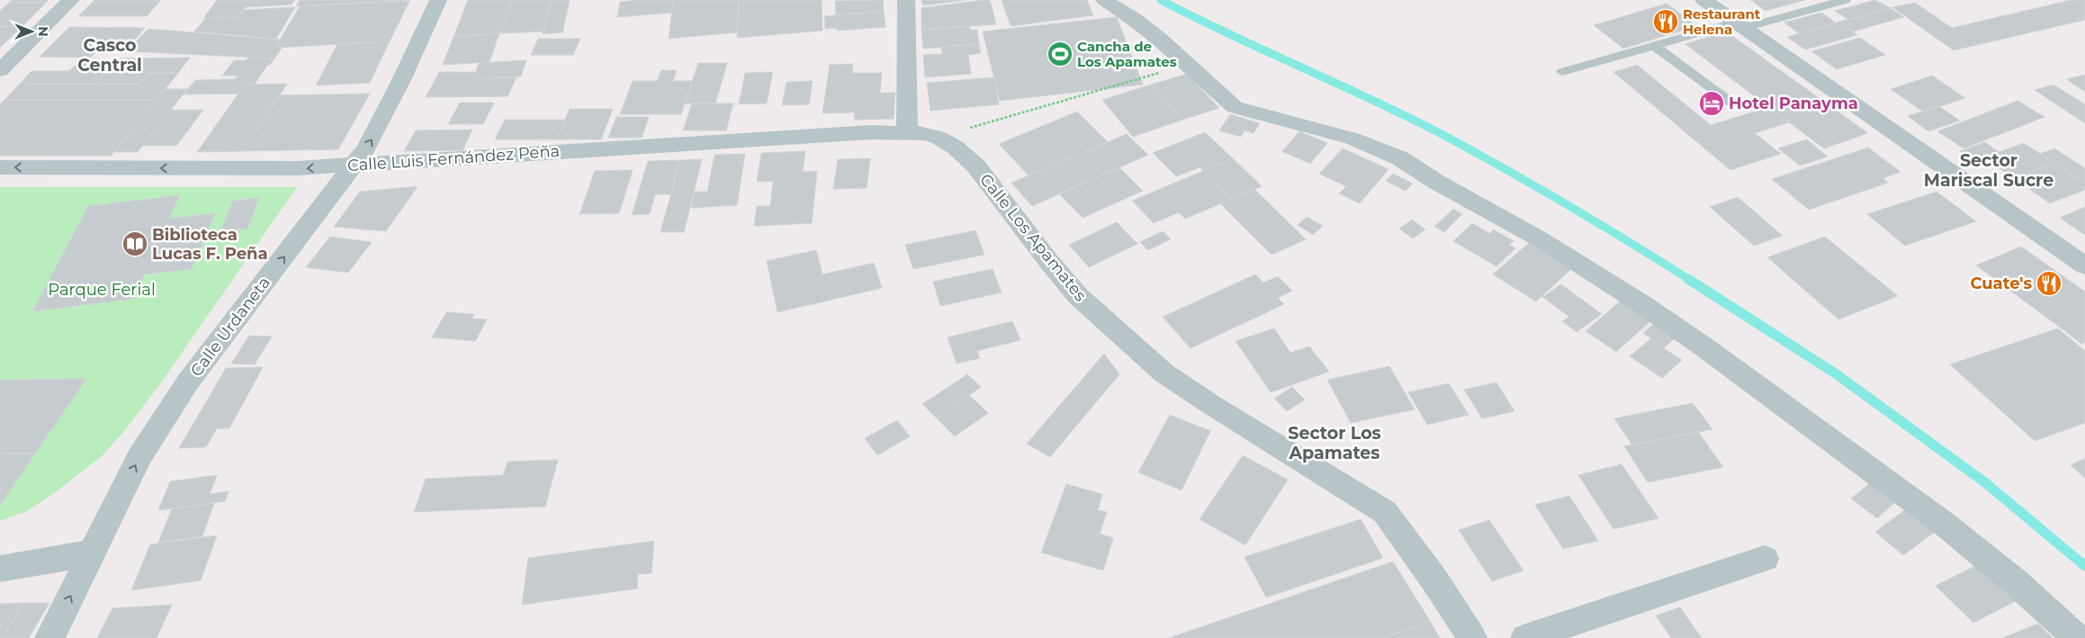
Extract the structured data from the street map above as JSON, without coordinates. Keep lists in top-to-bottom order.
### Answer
{
  "streets": {
    "street": ["Calle Luis Fernández Peña", "Calle Los Apamates", "Calle Urdaneta"]
  },
  "crossings": [
    ["Calle Luis Fernández Peña", "Calle Los Apamates"],
    ["Calle Luis Fernández Peña", "Calle Urdaneta"]
  ],
  "one_way": ["Calle Luis Fernández Peña", "Calle Urdaneta"],
  "districts": ["Casco Central", "Sector Mariscal Sucre", "Sector Los Apamates"],
  "parks": ["Parque Ferial"],
  "places": {
    "restaurant": ["Restaurant Helena", "Cuate's"],
    "sports": ["Cancha de Los Apamates"],
    "hotel": ["Hotel Panayma"],
    "library": ["Biblioteca Lucas F. Peña"]
  },
  "north": "right"
}
